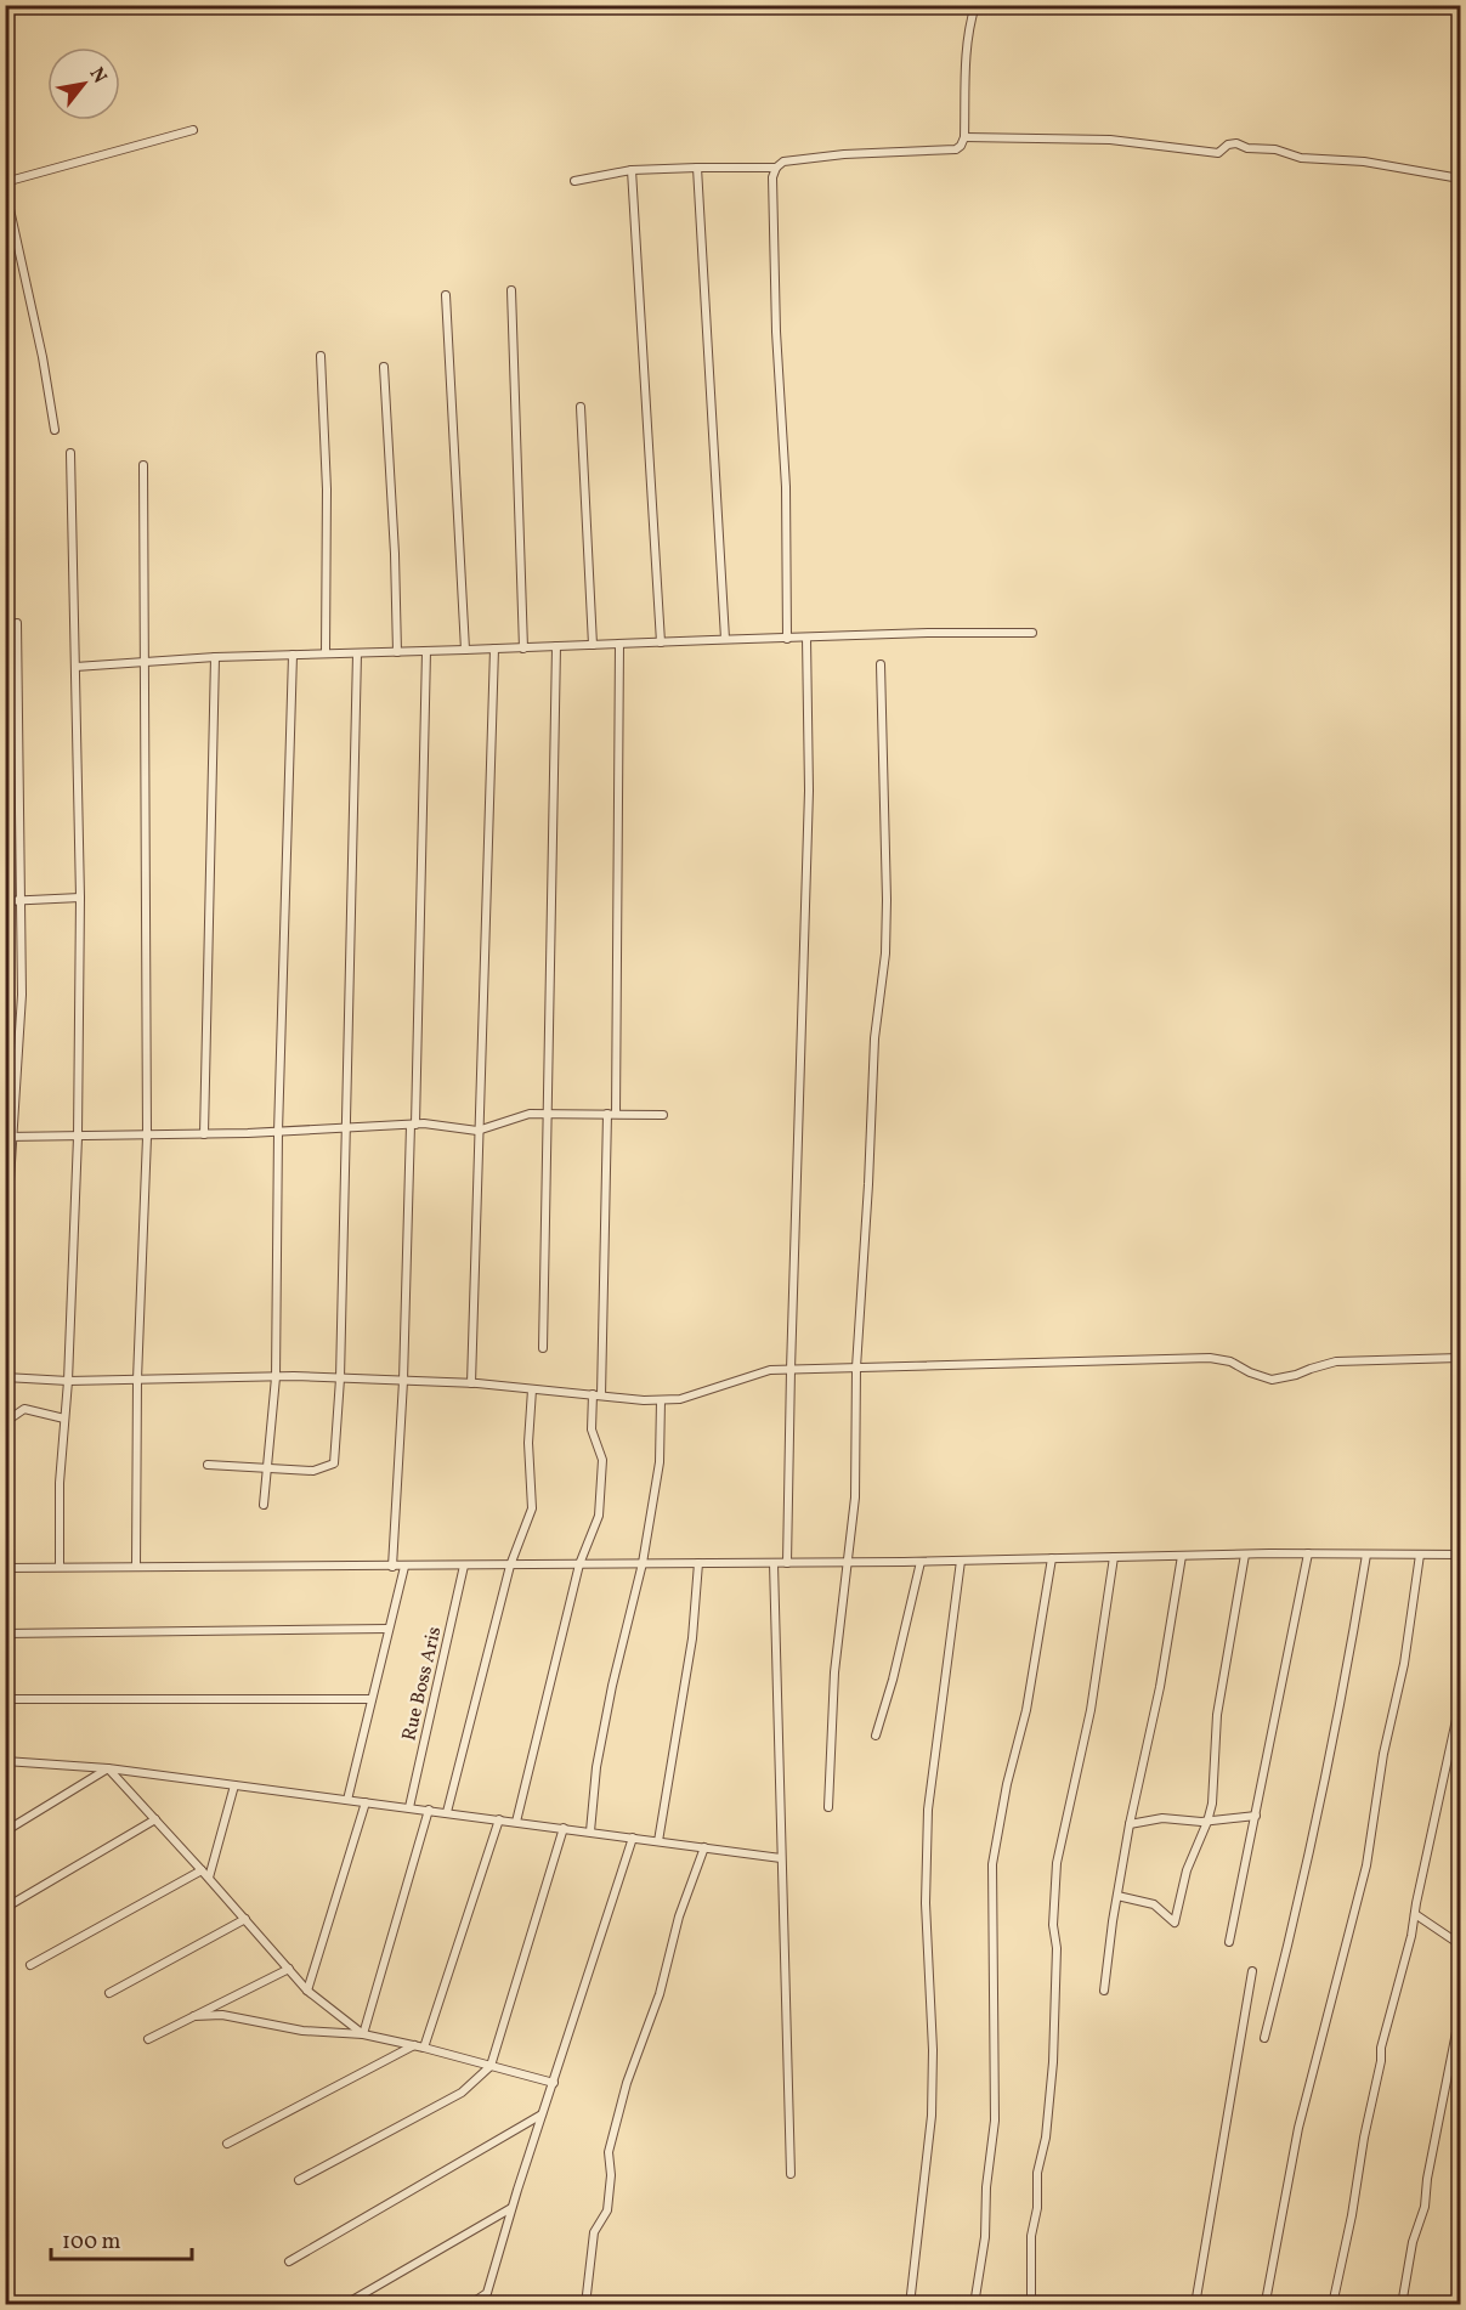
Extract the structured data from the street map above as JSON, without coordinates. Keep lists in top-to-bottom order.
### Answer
{
  "streets": {
    "street": ["Rue Boss Aris"]
  },
  "scale_bar": "100 m",
  "north": "top right"
}
